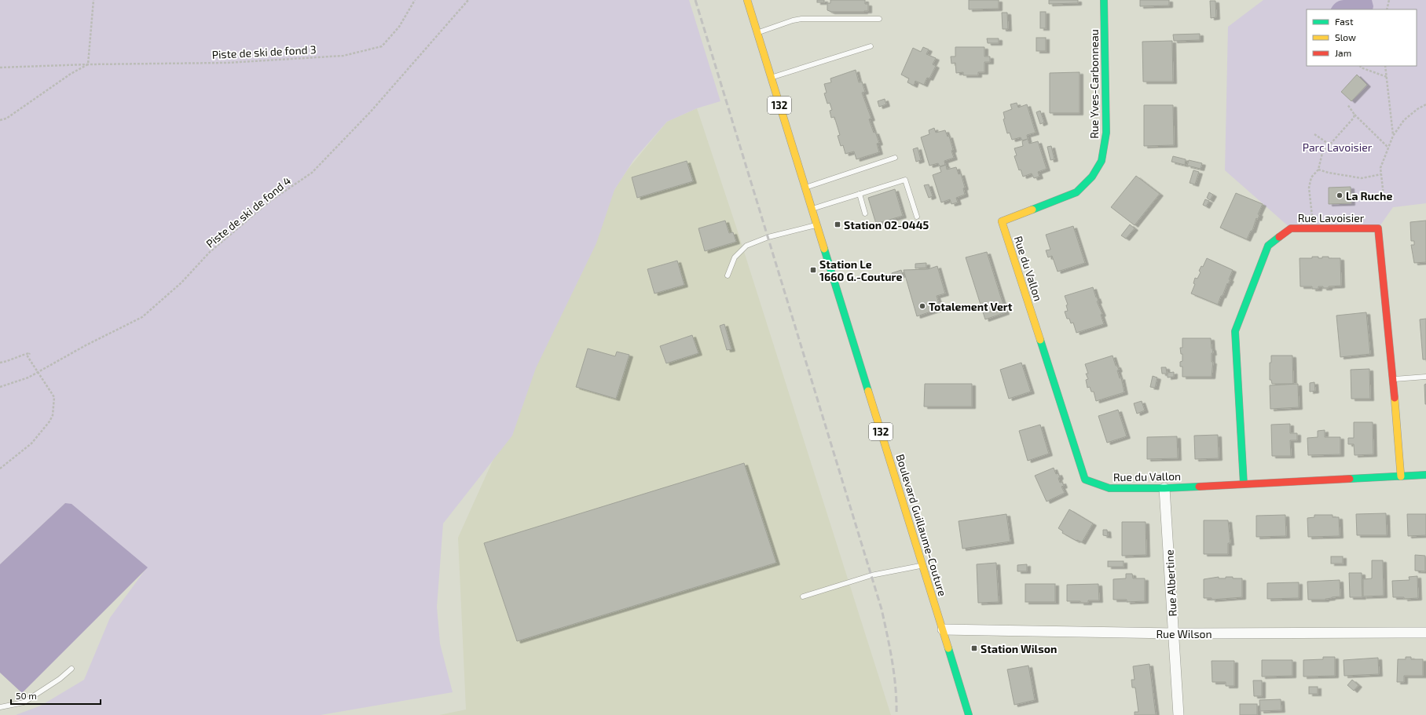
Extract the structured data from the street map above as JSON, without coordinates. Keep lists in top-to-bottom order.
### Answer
{
  "streets": {
    "street": [
      "Rue Yves-Carbonneau",
      "132",
      "Rue Lavoisier",
      "Rue du Vallon",
      "Boulevard Guillaume-Couture",
      "Rue Albertine",
      "Rue Wilson"
    ],
    "path": ["Piste de ski de fond 3", "Piste de ski de fond 4"]
  },
  "crossings": [
    ["Rue Yves-Carbonneau", "Rue du Vallon"],
    ["Rue Lavoisier", "Rue du Vallon"],
    ["Rue du Vallon", "Rue Albertine"],
    ["Boulevard Guillaume-Couture", "Rue Wilson"],
    ["Rue Albertine", "Rue Wilson"]
  ],
  "parks": ["Parc Lavoisier"],
  "places": {
    "other": ["La Ruche", "Totalement Vert"],
    "transit": ["Station 02-0445", "Station Le 1660 G.-Couture", "Station Wilson"]
  },
  "legend": ["Fast", "Slow", "Jam"],
  "scale_bar": "50 m"
}
